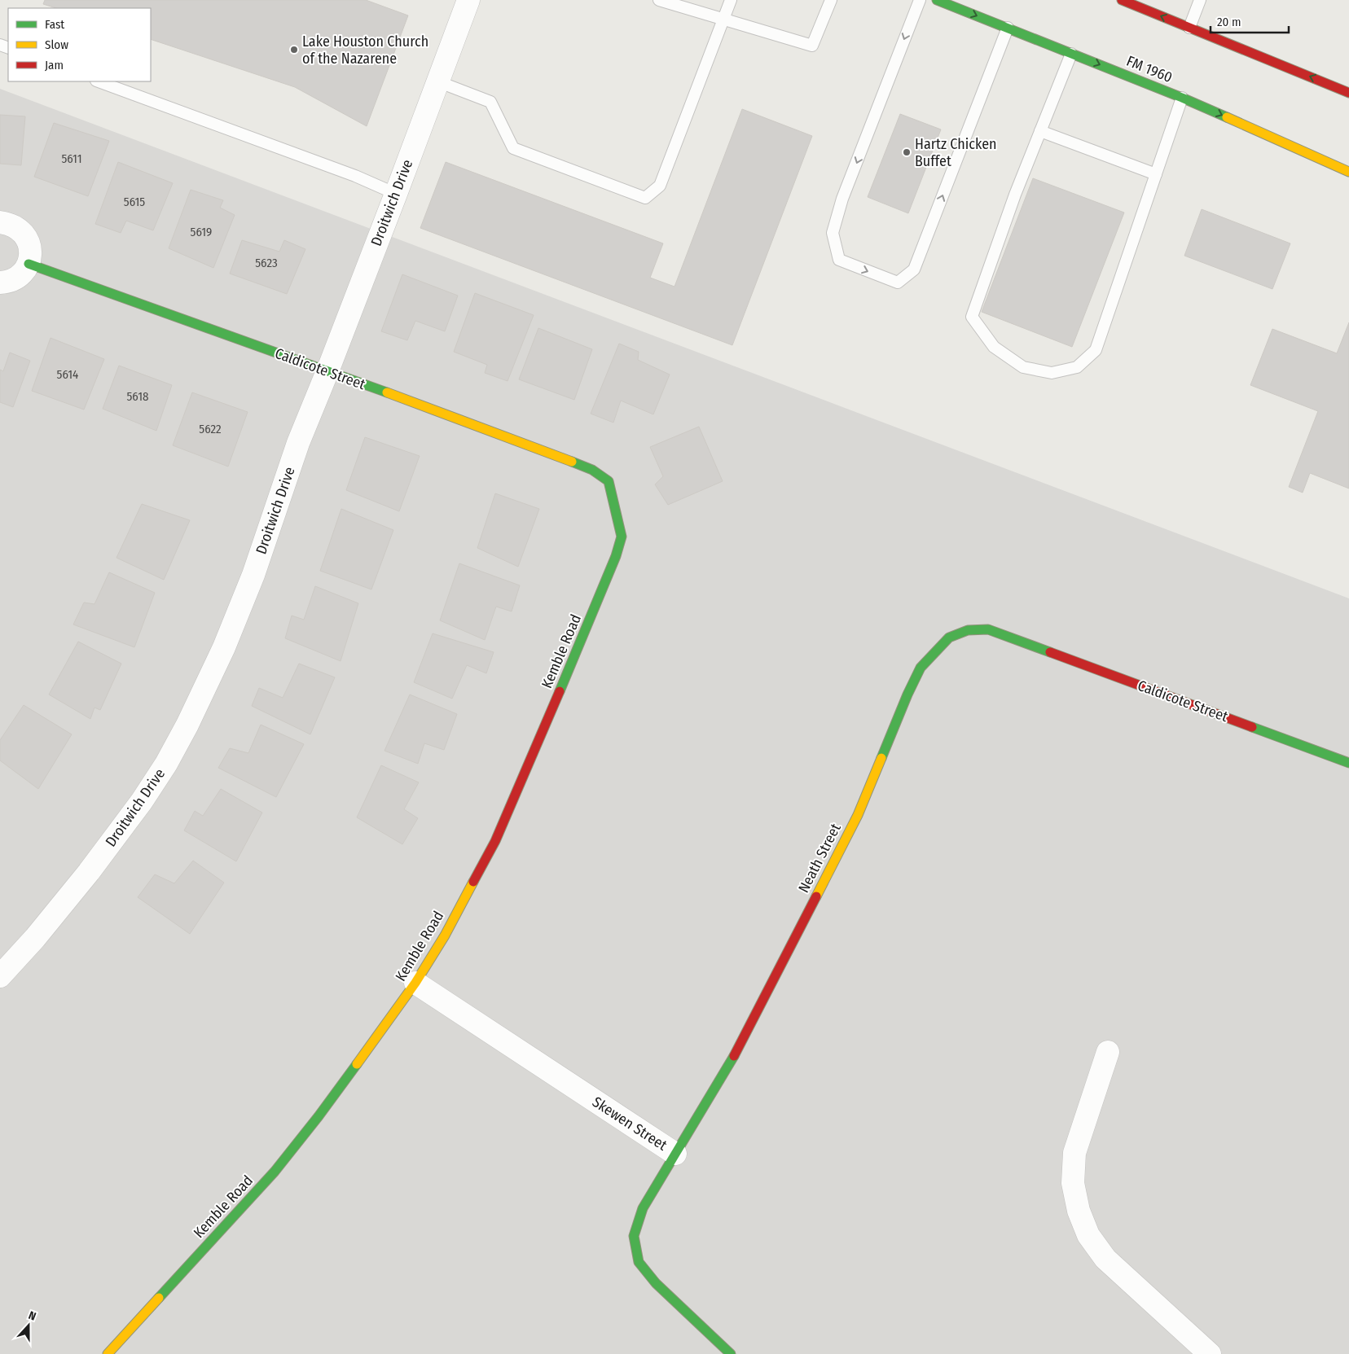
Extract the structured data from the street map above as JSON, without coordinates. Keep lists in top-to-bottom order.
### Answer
{
  "streets": {
    "street": [
      "FM 1960",
      "Droitwich Drive",
      "Caldicote Street",
      "Kemble Road",
      "Neath Street",
      "Skewen Street"
    ]
  },
  "crossings": [
    ["Droitwich Drive", "Caldicote Street"],
    ["Caldicote Street", "Kemble Road"],
    ["Caldicote Street", "Neath Street"],
    ["Kemble Road", "Skewen Street"],
    ["Neath Street", "Skewen Street"]
  ],
  "places": ["Lake Houston Church of the Nazarene", "Hartz Chicken Buffet"],
  "house_numbers": [
    "5611",
    "5615",
    "5619",
    "5623",
    "5614",
    "5618",
    "5622"
  ],
  "legend": ["Fast", "Slow", "Jam"],
  "scale_bar": "20 m",
  "north": "top"
}
